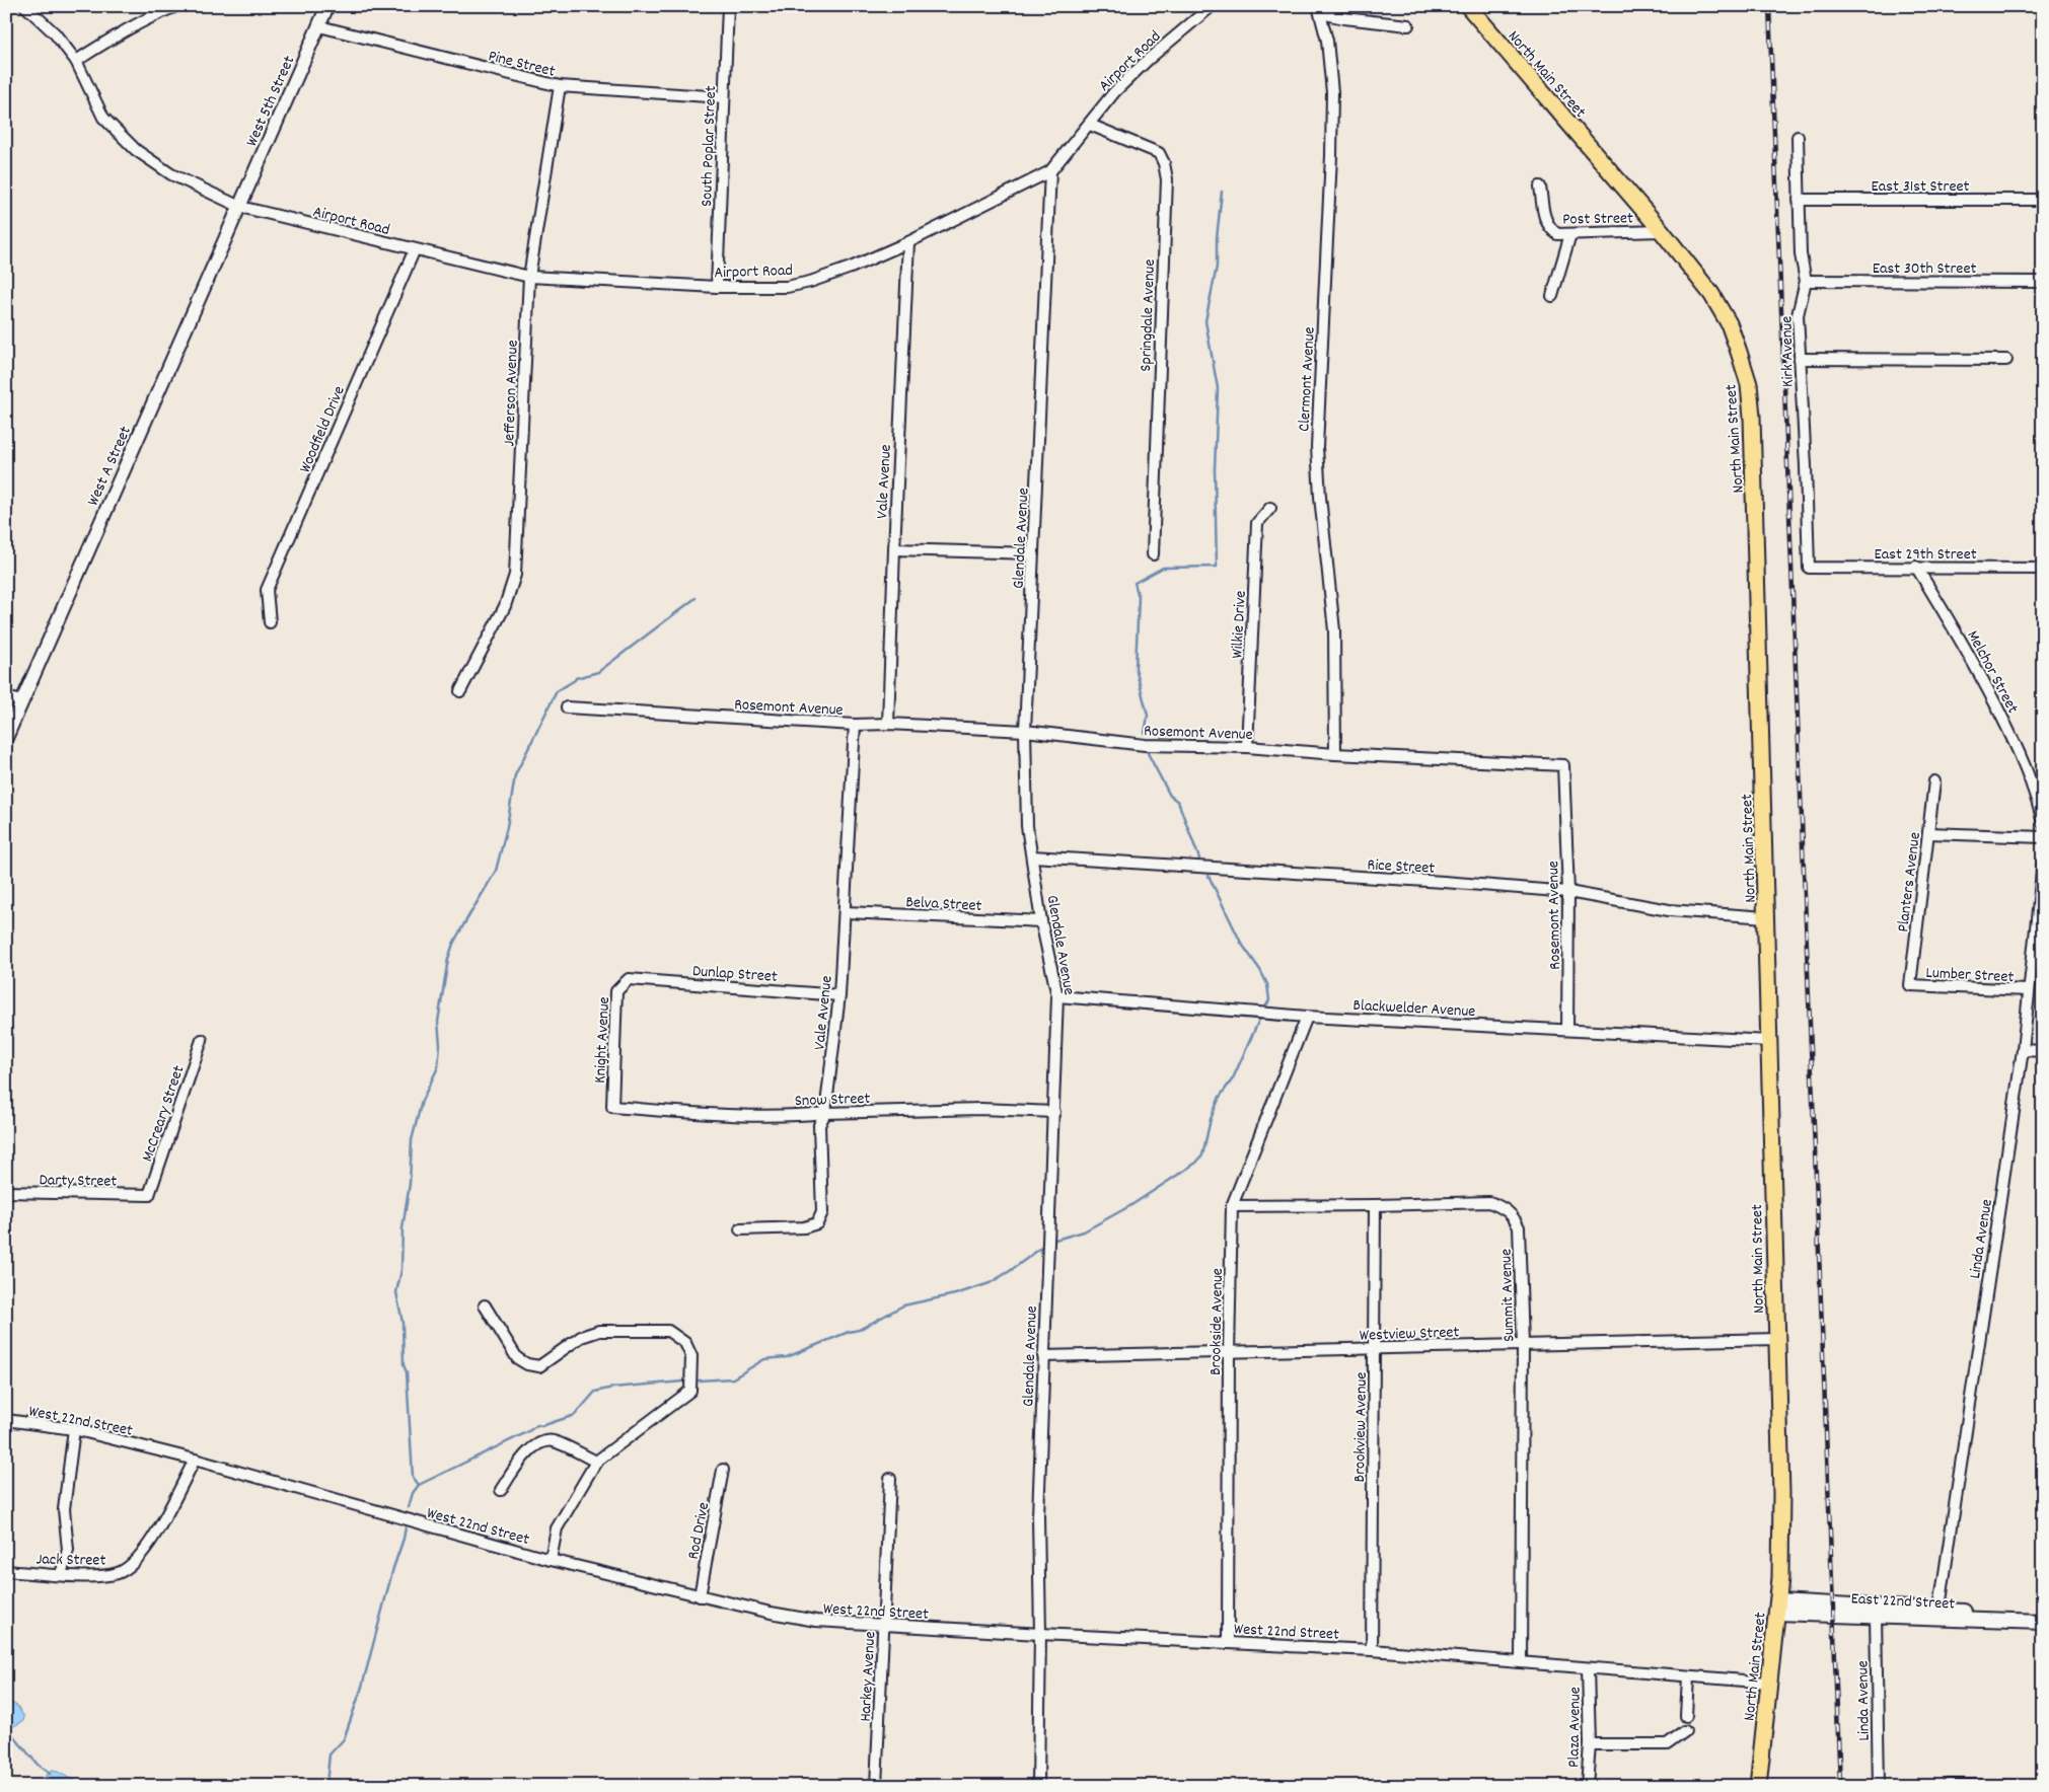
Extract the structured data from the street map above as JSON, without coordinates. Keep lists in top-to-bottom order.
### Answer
{
  "streets": {
    "main road": ["North Main Street", "East 22nd Street"],
    "street": [
      "Airport Road",
      "Pine Street",
      "West 5th Street",
      "South Poplar Street",
      "East 31st Street",
      "Post Street",
      "East 30th Street",
      "Springdale Avenue",
      "Kirk Avenue",
      "Clermont Avenue",
      "Jefferson Avenue",
      "Woodfield Drive",
      "West A Street",
      "Vale Avenue",
      "Glendale Avenue",
      "East 29th Street",
      "Wilkie Drive",
      "Melchor Street",
      "Rosemont Avenue",
      "Rice Street",
      "Planters Avenue",
      "Belva Street",
      "Dunlap Street",
      "Lumber Street",
      "Blackwelder Avenue",
      "Knight Avenue",
      "Snow Street",
      "McCreary Street",
      "Darty Street",
      "Linda Avenue",
      "Summit Avenue",
      "Brookside Avenue",
      "Westview Street",
      "West 22nd Street",
      "Brookview Avenue",
      "Rod Drive",
      "Jack Street",
      "Harkey Avenue",
      "Plaza Avenue"
    ]
  },
  "crossings": [
    ["Airport Road", "West 5th Street"],
    ["Airport Road", "South Poplar Street"],
    ["Airport Road", "Springdale Avenue"],
    ["Airport Road", "Jefferson Avenue"],
    ["Airport Road", "Woodfield Drive"],
    ["Airport Road", "West A Street"],
    ["Airport Road", "Vale Avenue"],
    ["Airport Road", "Glendale Avenue"],
    ["Pine Street", "West 5th Street"],
    ["Pine Street", "South Poplar Street"],
    ["Pine Street", "Jefferson Avenue"],
    ["North Main Street", "Post Street"],
    ["North Main Street", "Rice Street"],
    ["North Main Street", "Blackwelder Avenue"],
    ["North Main Street", "Westview Street"],
    ["North Main Street", "West 22nd Street"],
    ["North Main Street", "East 22nd Street"],
    ["West 5th Street", "West A Street"],
    ["East 31st Street", "Kirk Avenue"],
    ["East 30th Street", "Kirk Avenue"],
    ["Kirk Avenue", "East 29th Street"],
    ["Clermont Avenue", "Rosemont Avenue"],
    ["Vale Avenue", "Rosemont Avenue"],
    ["Vale Avenue", "Belva Street"],
    ["Vale Avenue", "Dunlap Street"],
    ["Vale Avenue", "Snow Street"],
    ["Glendale Avenue", "Rosemont Avenue"],
    ["Glendale Avenue", "Rice Street"],
    ["Glendale Avenue", "Belva Street"],
    ["Glendale Avenue", "Blackwelder Avenue"],
    ["Glendale Avenue", "Snow Street"],
    ["Glendale Avenue", "Westview Street"],
    ["Glendale Avenue", "West 22nd Street"],
    ["East 29th Street", "Melchor Street"],
    ["Wilkie Drive", "Rosemont Avenue"],
    ["Rosemont Avenue", "Rice Street"],
    ["Rosemont Avenue", "Blackwelder Avenue"],
    ["Planters Avenue", "Lumber Street"],
    ["Dunlap Street", "Knight Avenue"],
    ["Lumber Street", "Linda Avenue"],
    ["Blackwelder Avenue", "Brookside Avenue"],
    ["Knight Avenue", "Snow Street"],
    ["McCreary Street", "Darty Street"],
    ["Linda Avenue", "East 22nd Street"],
    ["Summit Avenue", "Brookside Avenue"],
    ["Summit Avenue", "Westview Street"],
    ["Summit Avenue", "West 22nd Street"],
    ["Summit Avenue", "Brookview Avenue"],
    ["Brookside Avenue", "Westview Street"],
    ["Brookside Avenue", "West 22nd Street"],
    ["Westview Street", "Brookview Avenue"],
    ["West 22nd Street", "Brookview Avenue"],
    ["West 22nd Street", "Rod Drive"],
    ["West 22nd Street", "Jack Street"],
    ["West 22nd Street", "Harkey Avenue"],
    ["West 22nd Street", "Plaza Avenue"]
  ]
}
